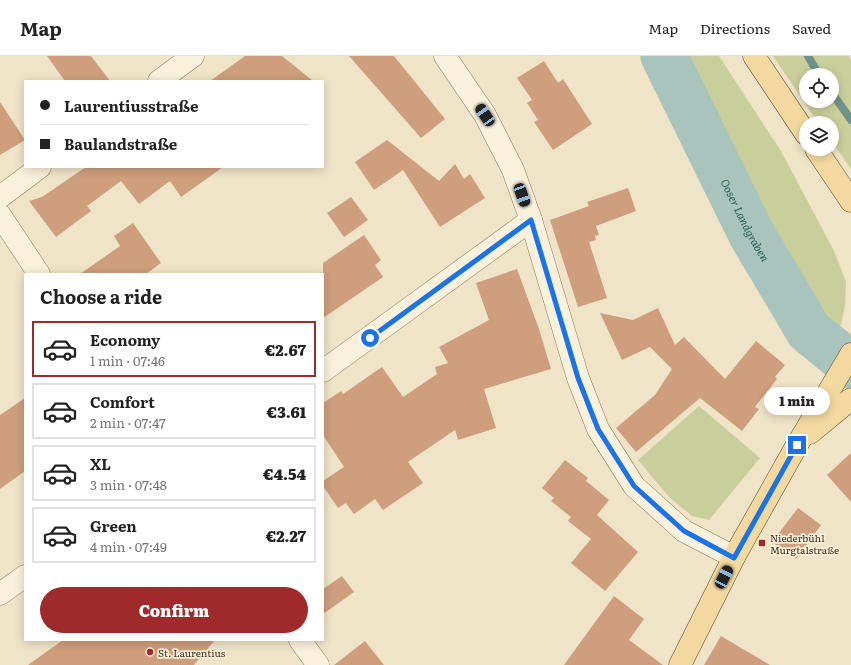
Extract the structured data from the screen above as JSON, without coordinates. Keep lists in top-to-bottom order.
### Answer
{
  "water": ["Ooser Landgraben"],
  "places": {
    "transit": ["Niederbühl Murgtalstraße"],
    "other": ["St. Laurentius"]
  },
  "page": {
    "header": "Map",
    "nav": ["Map", "Directions", "Saved"],
    "banner": ["Laurentiusstraße", "Baulandstraße"],
    "heading": "Choose a ride",
    "list": [
      {
        "name": "Economy",
        "note": "1 min · 07:46",
        "value": "€2.67"
      },
      {
        "name": "Comfort",
        "note": "2 min · 07:47",
        "value": "€3.61"
      },
      {
        "name": "XL",
        "note": "3 min · 07:48",
        "value": "€4.54"
      },
      {
        "name": "Green",
        "note": "4 min · 07:49",
        "value": "€2.27"
      }
    ],
    "bubble": "1 min",
    "buttons": "Confirm"
  }
}
